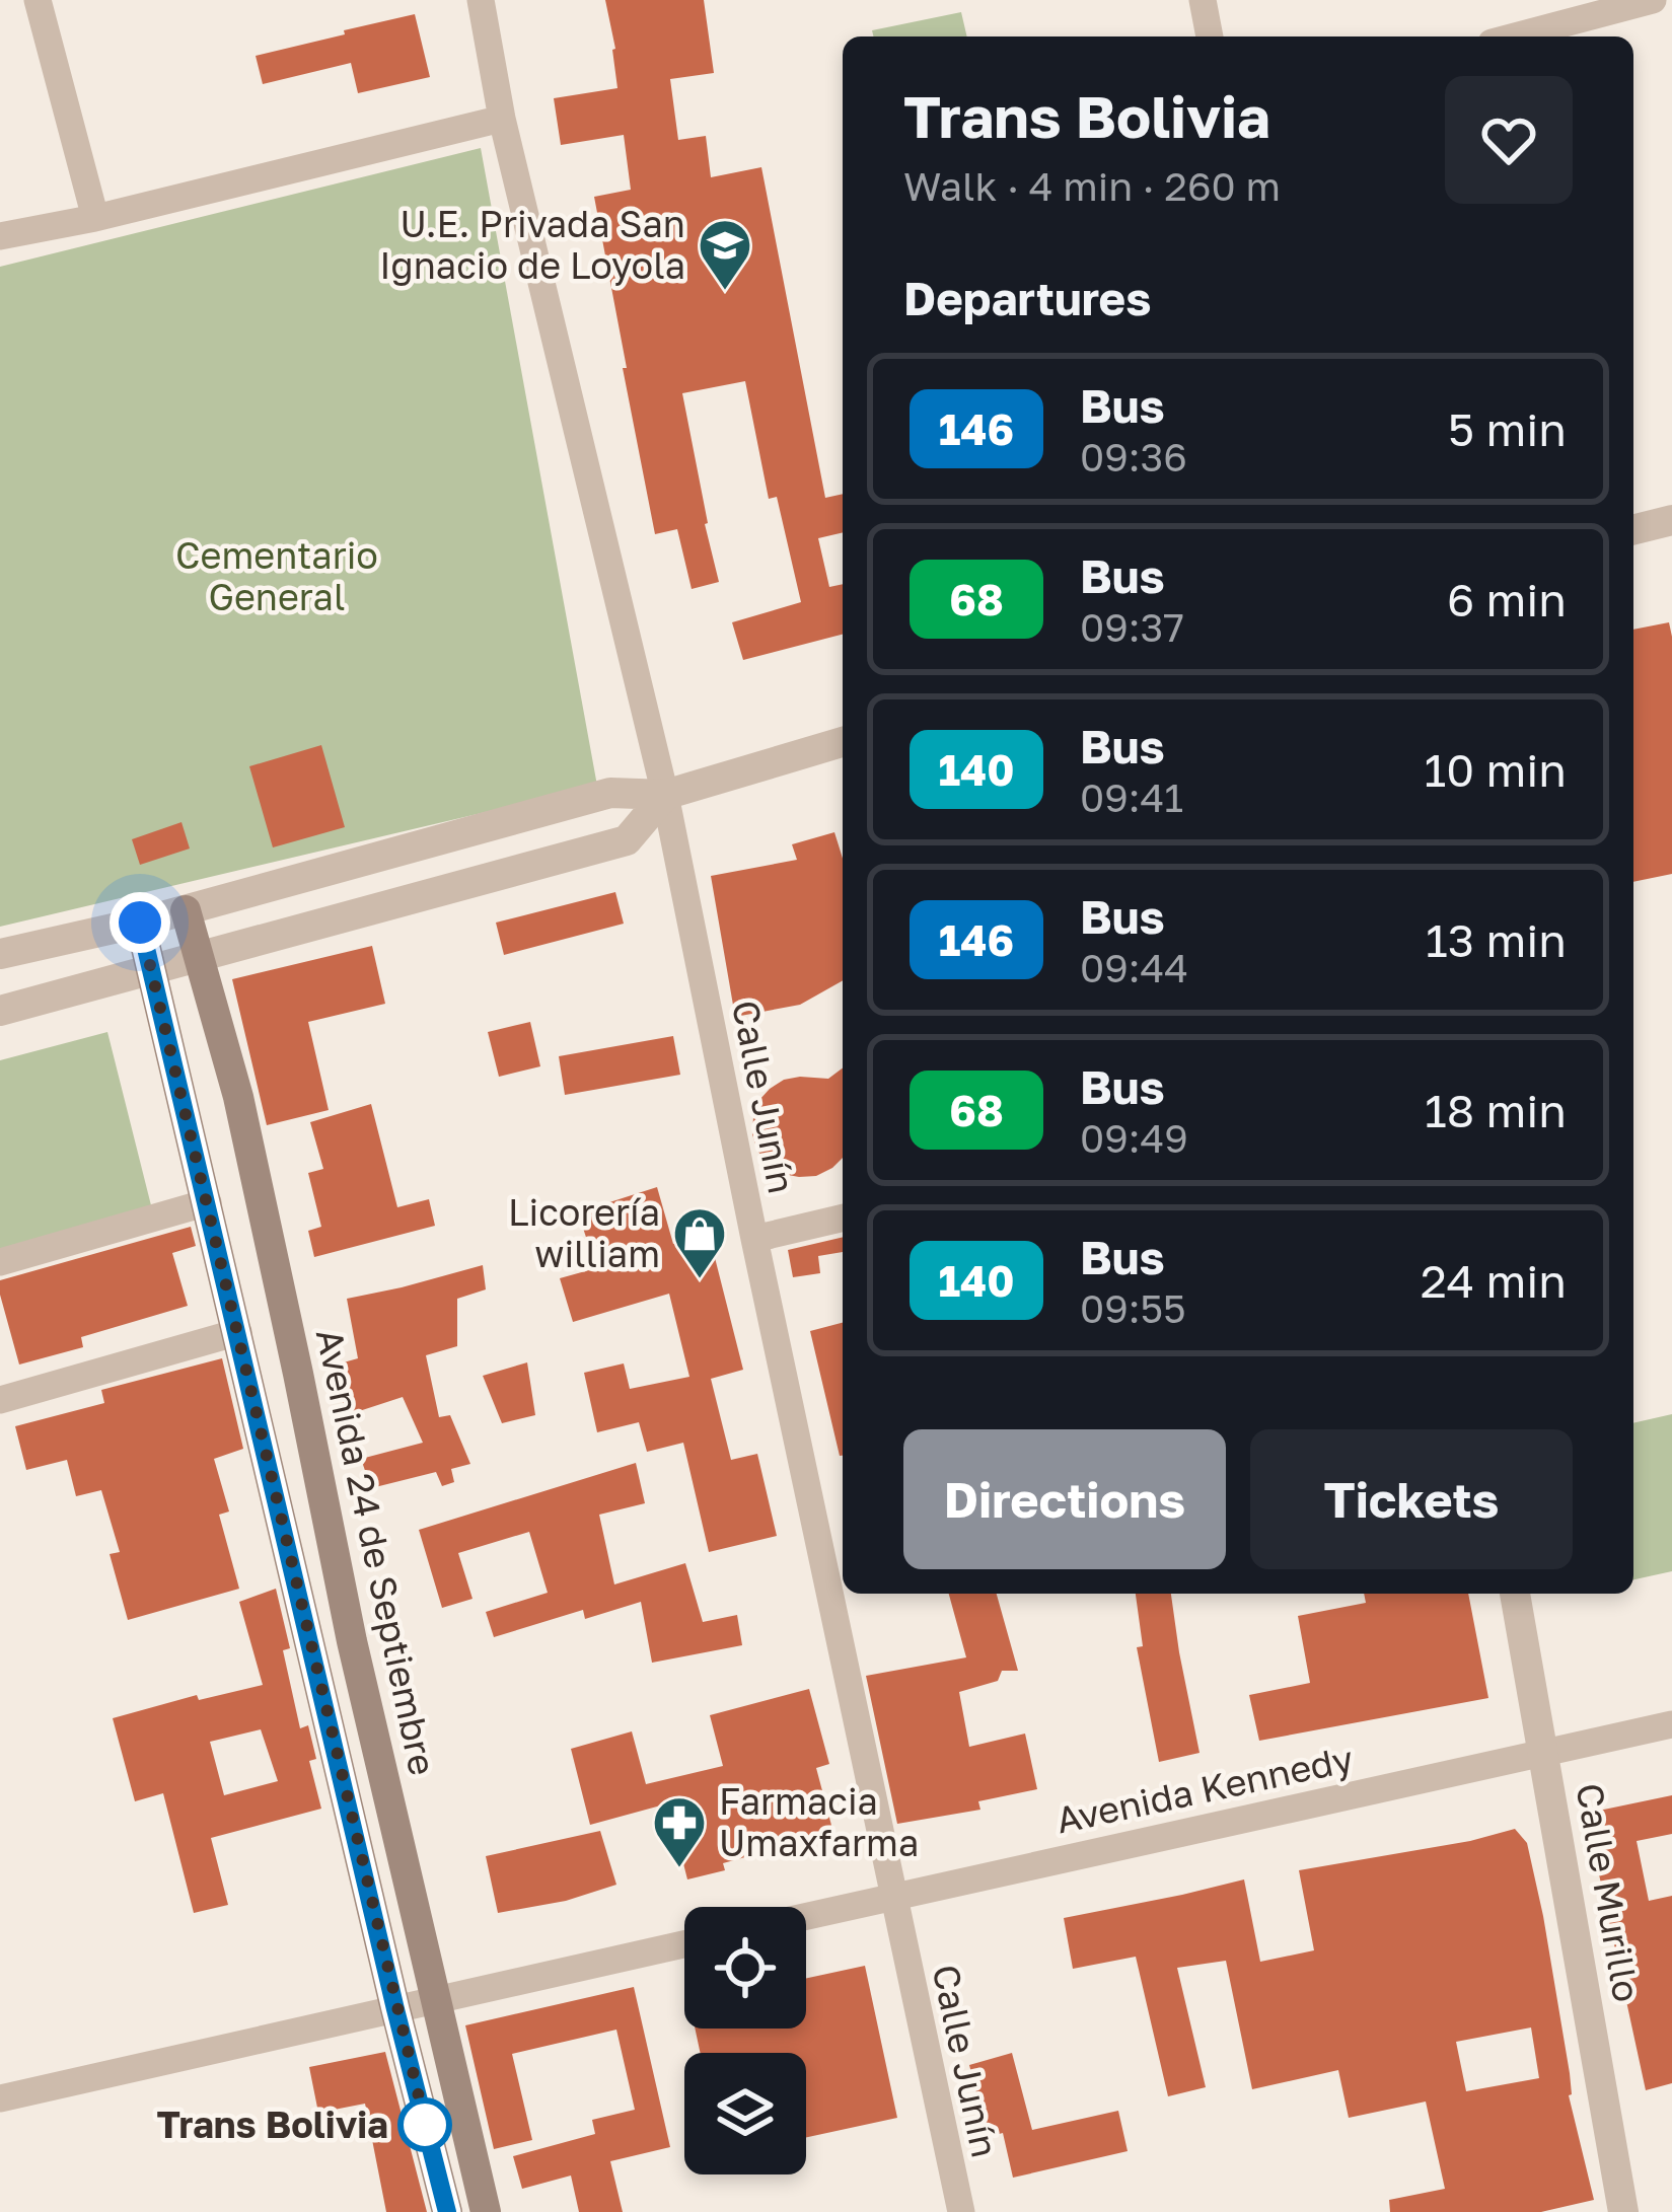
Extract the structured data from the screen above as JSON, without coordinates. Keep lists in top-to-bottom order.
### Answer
{
  "streets": {
    "main road": ["Avenida 24 de Septiembre"],
    "street": ["Calle Junín", "Avenida Kennedy", "Calle Murillo"]
  },
  "crossings": [
    ["Calle Junín", "Avenida Kennedy"],
    ["Avenida Kennedy", "Calle Murillo"]
  ],
  "parks": ["Cementario General"],
  "places": {
    "school or university": ["U.E. Privada San Ignacio de Loyola"],
    "shop": ["Licorería william"],
    "pharmacy": ["Farmacia Umaxfarma"],
    "other": ["Trans Bolivia"]
  },
  "lines": ["bus line 146"],
  "page": {
    "heading": [
      ["Trans Bolivia", "Walk · 4 min · 260 m"],
      "Departures"
    ],
    "list": [
      {
        "mark": "146",
        "name": "Bus",
        "note": "09:36",
        "value": "5 min"
      },
      {
        "mark": "68",
        "name": "Bus",
        "note": "09:37",
        "value": "6 min"
      },
      {
        "mark": "140",
        "name": "Bus",
        "note": "09:41",
        "value": "10 min"
      },
      {
        "mark": "146",
        "name": "Bus",
        "note": "09:44",
        "value": "13 min"
      },
      {
        "mark": "68",
        "name": "Bus",
        "note": "09:49",
        "value": "18 min"
      },
      {
        "mark": "140",
        "name": "Bus",
        "note": "09:55",
        "value": "24 min"
      }
    ],
    "buttons": ["Directions", "Tickets"]
  }
}
